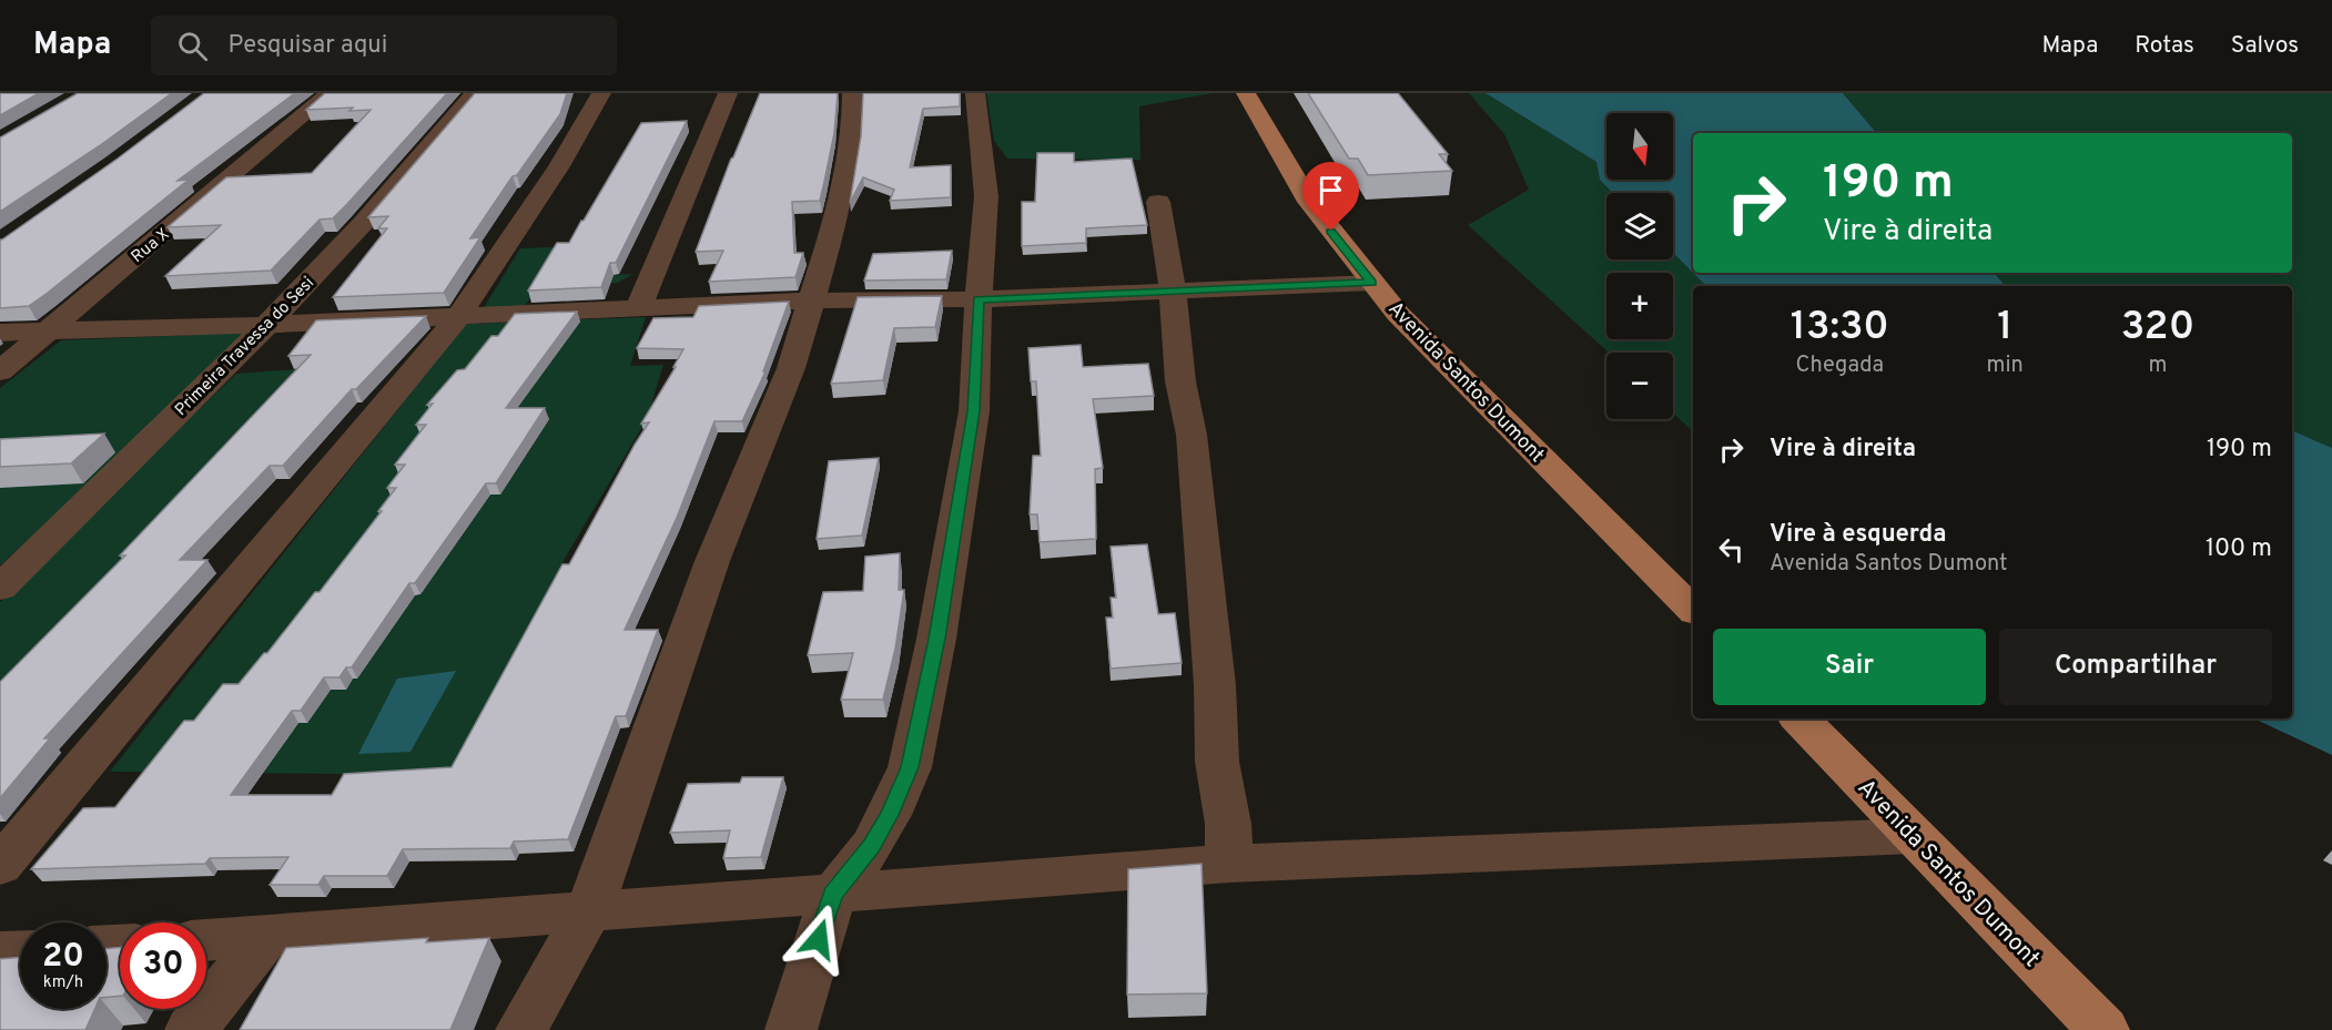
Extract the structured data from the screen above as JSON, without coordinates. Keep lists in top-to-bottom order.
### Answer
{
  "streets": {
    "main road": ["Avenida Santos Dumont"],
    "street": ["Rua X", "Primeira Travessa do Sesi"]
  },
  "north": "bottom",
  "page": {
    "header": "Mapa",
    "search": "Pesquisar aqui",
    "nav": ["Mapa", "Rotas", "Salvos"],
    "map_buttons": ["+", "−"],
    "turn": ["190 m", "Vire à direita"],
    "eta": [
      "13:30",
      "Chegada",
      "1",
      "min",
      "320",
      "m"
    ],
    "list": [
      {
        "name": "Vire à direita",
        "value": "190 m"
      },
      {
        "name": "Vire à esquerda",
        "note": "Avenida Santos Dumont",
        "value": "100 m"
      }
    ],
    "buttons": ["Sair", "Compartilhar"],
    "speed": "20 km/h",
    "limit": "30"
  }
}
